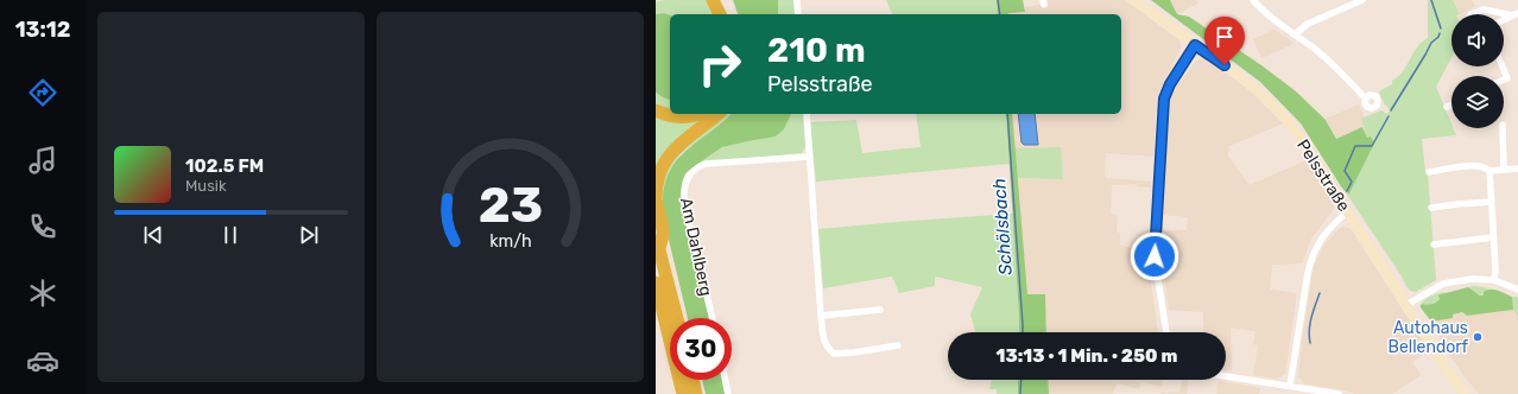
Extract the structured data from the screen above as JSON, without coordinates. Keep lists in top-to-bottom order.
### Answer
{
  "streets": {
    "main road": ["Pelsstraße"],
    "street": ["Am Dahlberg"]
  },
  "water": ["Schölsbach"],
  "places": ["Autohaus Bellendorf"],
  "page": {
    "tabs": "13:12",
    "turn": ["210 m", "Pelsstraße"],
    "song": ["102.5 FM", "Musik"],
    "limit": "30",
    "trip": "13:13 · 1 Min. · 250 m",
    "gauge": ["23", "km/h"]
  }
}
